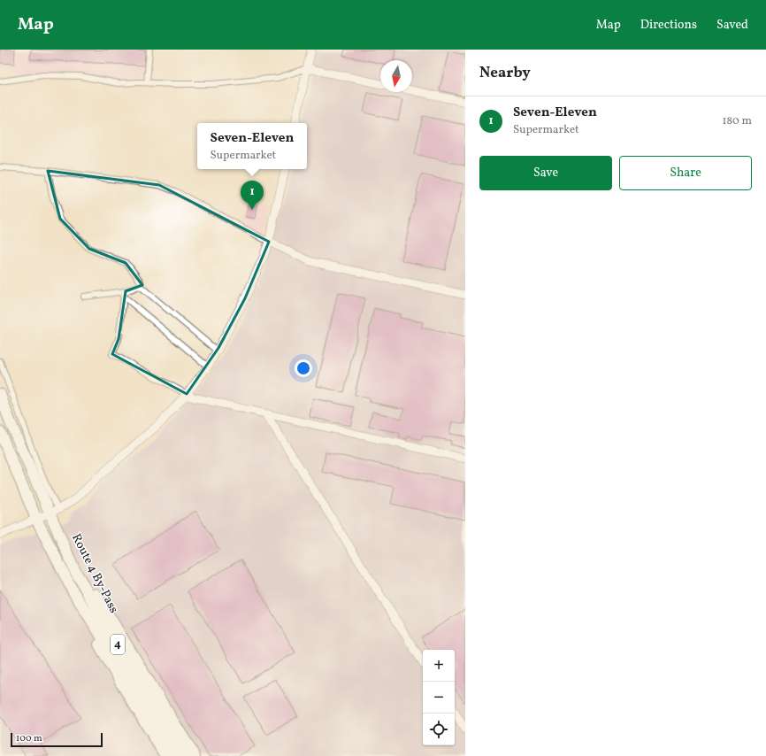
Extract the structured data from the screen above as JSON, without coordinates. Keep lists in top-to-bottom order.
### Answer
{
  "streets": {
    "highway": ["Route 4 By-Pass", "4"]
  },
  "scale_bar": "100 m",
  "north": "bottom",
  "page": {
    "header": "Map",
    "nav": ["Map", "Directions", "Saved"],
    "heading": "Nearby",
    "list": [
      {
        "mark": "1",
        "name": "Seven-Eleven",
        "note": "Supermarket",
        "value": "180 m"
      }
    ],
    "popup": ["Seven-Eleven", "Supermarket"],
    "buttons": ["Save", "Share"],
    "pins": "1",
    "map_buttons": ["+", "−"],
    "scale": "100 m"
  }
}
